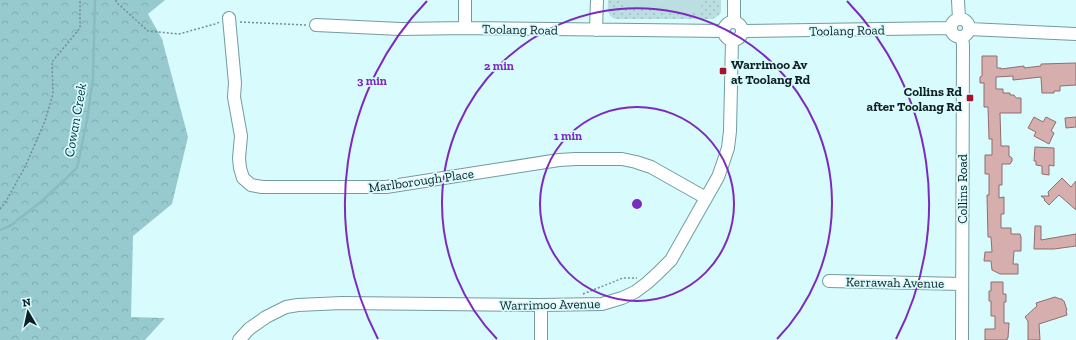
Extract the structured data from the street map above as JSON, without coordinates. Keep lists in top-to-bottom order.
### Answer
{
  "streets": {
    "street": [
      "Toolang Road",
      "Marlborough Place",
      "Collins Road",
      "Kerrawah Avenue",
      "Warrimoo Avenue"
    ]
  },
  "crossings": [
    ["Toolang Road", "Collins Road"],
    ["Toolang Road", "Warrimoo Avenue"],
    ["Marlborough Place", "Warrimoo Avenue"],
    ["Collins Road", "Kerrawah Avenue"]
  ],
  "water": ["Cowan Creek"],
  "places": {
    "transit": ["Warrimoo Av at Toolang Rd", "Collins Rd after Toolang Rd"]
  },
  "north": "top",
  "rings": ["2 min", "3 min", "1 min"]
}
